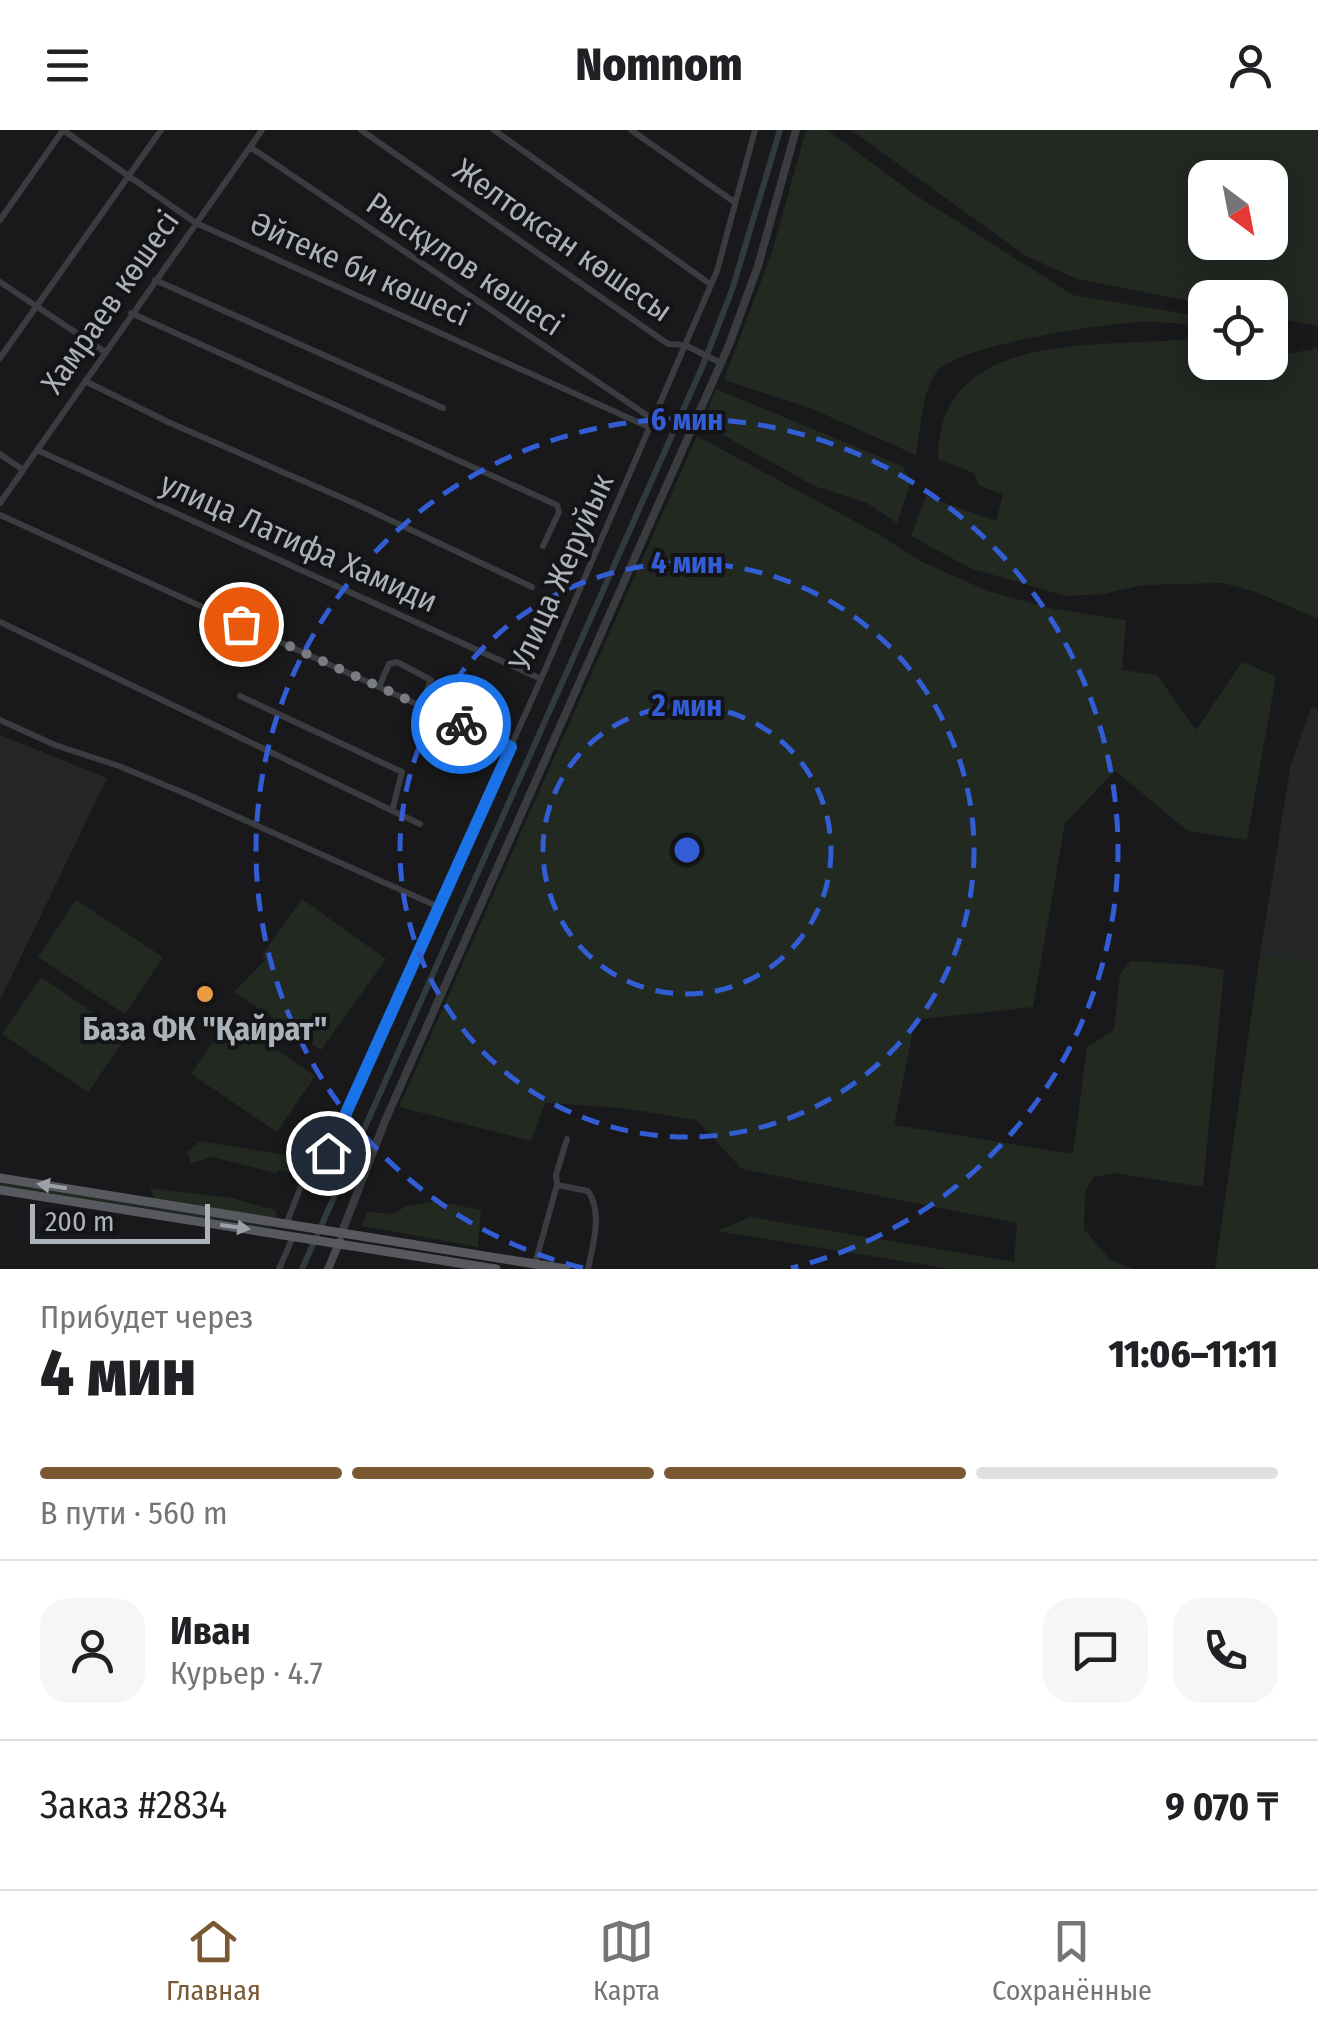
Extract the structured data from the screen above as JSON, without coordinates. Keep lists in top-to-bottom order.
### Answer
{
  "streets": {
    "street": [
      "Желтоксан көшесы",
      "Рысқұлов көшесі",
      "Әйтеке би көшесі",
      "Хамраев көшесі",
      "улица Латифа Хамиди",
      "Улица Жеруйык"
    ]
  },
  "crossings": [
    ["Рысқұлов көшесі", "Әйтеке би көшесі"],
    ["Рысқұлов көшесі", "Хамраев көшесі"],
    ["Рысқұлов көшесі", "Улица Жеруйык"],
    ["Әйтеке би көшесі", "Хамраев көшесі"],
    ["Әйтеке би көшесі", "Улица Жеруйык"],
    ["Хамраев көшесі", "улица Латифа Хамиди"],
    ["улица Латифа Хамиди", "Улица Жеруйык"]
  ],
  "places": ["База ФК \"Қайрат\""],
  "scale_bar": "200 m",
  "north": "bottom right",
  "page": {
    "header": "Nomnom",
    "scale": "200 m",
    "heading": ["4 мин", "Прибудет через", "11:06–11:11"],
    "panel": [
      "Иван",
      "Курьер · 4.7",
      "Заказ #2834",
      "9 070 ₸"
    ],
    "bar": "В пути · 560 m",
    "tabs": ["Главная", "Карта", "Сохранённые"]
  },
  "rings": ["6 мин", "4 мин", "2 мин"]
}
